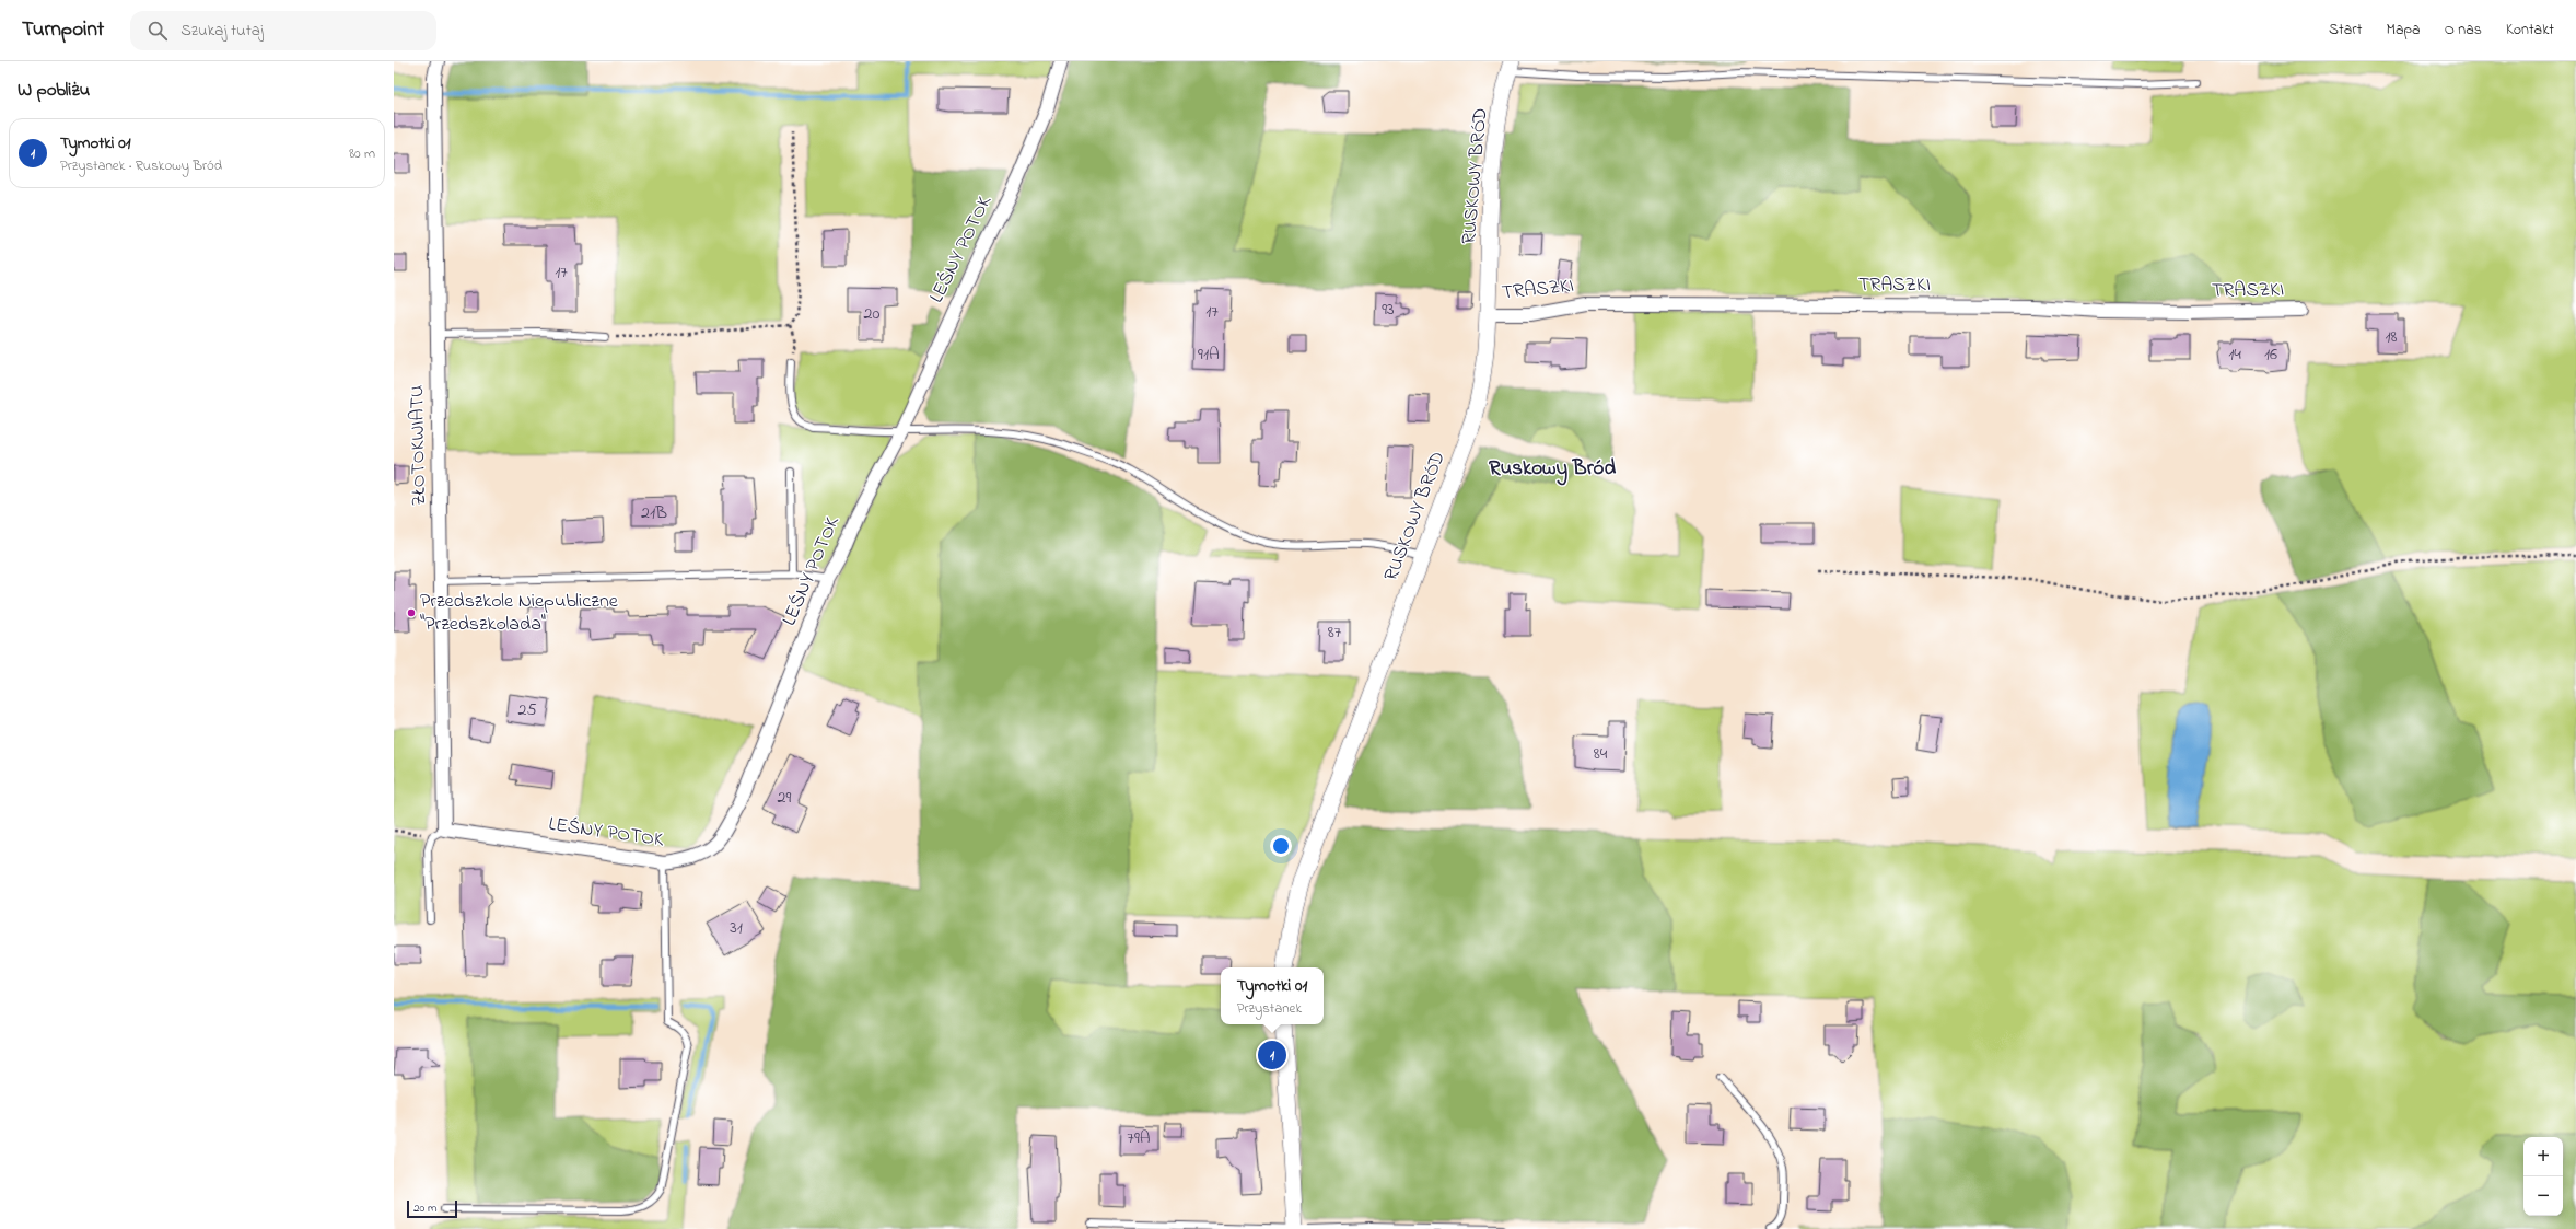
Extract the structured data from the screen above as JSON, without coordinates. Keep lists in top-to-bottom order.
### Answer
{
  "streets": {
    "street": [
      "RUSKOWY BRÓD",
      "LEŚNY POTOK",
      "TRASZKI",
      "ZŁOTOKWIATU"
    ]
  },
  "crossings": [
    ["RUSKOWY BRÓD", "TRASZKI"],
    ["LEŚNY POTOK", "ZŁOTOKWIATU"]
  ],
  "districts": ["Ruskowy Bród"],
  "places": ["Przedszkole Niepubliczne \"Przedszkolada\""],
  "house_numbers": [
    "17",
    "93",
    "17",
    "20",
    "18",
    "91A",
    "14",
    "16",
    "21B",
    "87",
    "25",
    "84",
    "29",
    "31",
    "79A"
  ],
  "scale_bar": "20 m",
  "page": {
    "header": "Turnpoint",
    "search": "Szukaj tutaj",
    "nav": [
      "Start",
      "Mapa",
      "O nas",
      "Kontakt"
    ],
    "heading": "W pobliżu",
    "list": [
      {
        "mark": "1",
        "name": "Tymotki 01",
        "note": "Przystanek · Ruskowy Bród",
        "value": "80 m"
      }
    ],
    "popup": ["Tymotki 01", "Przystanek"],
    "pins": "1",
    "map_buttons": ["+", "−"],
    "scale": "20 m"
  }
}
